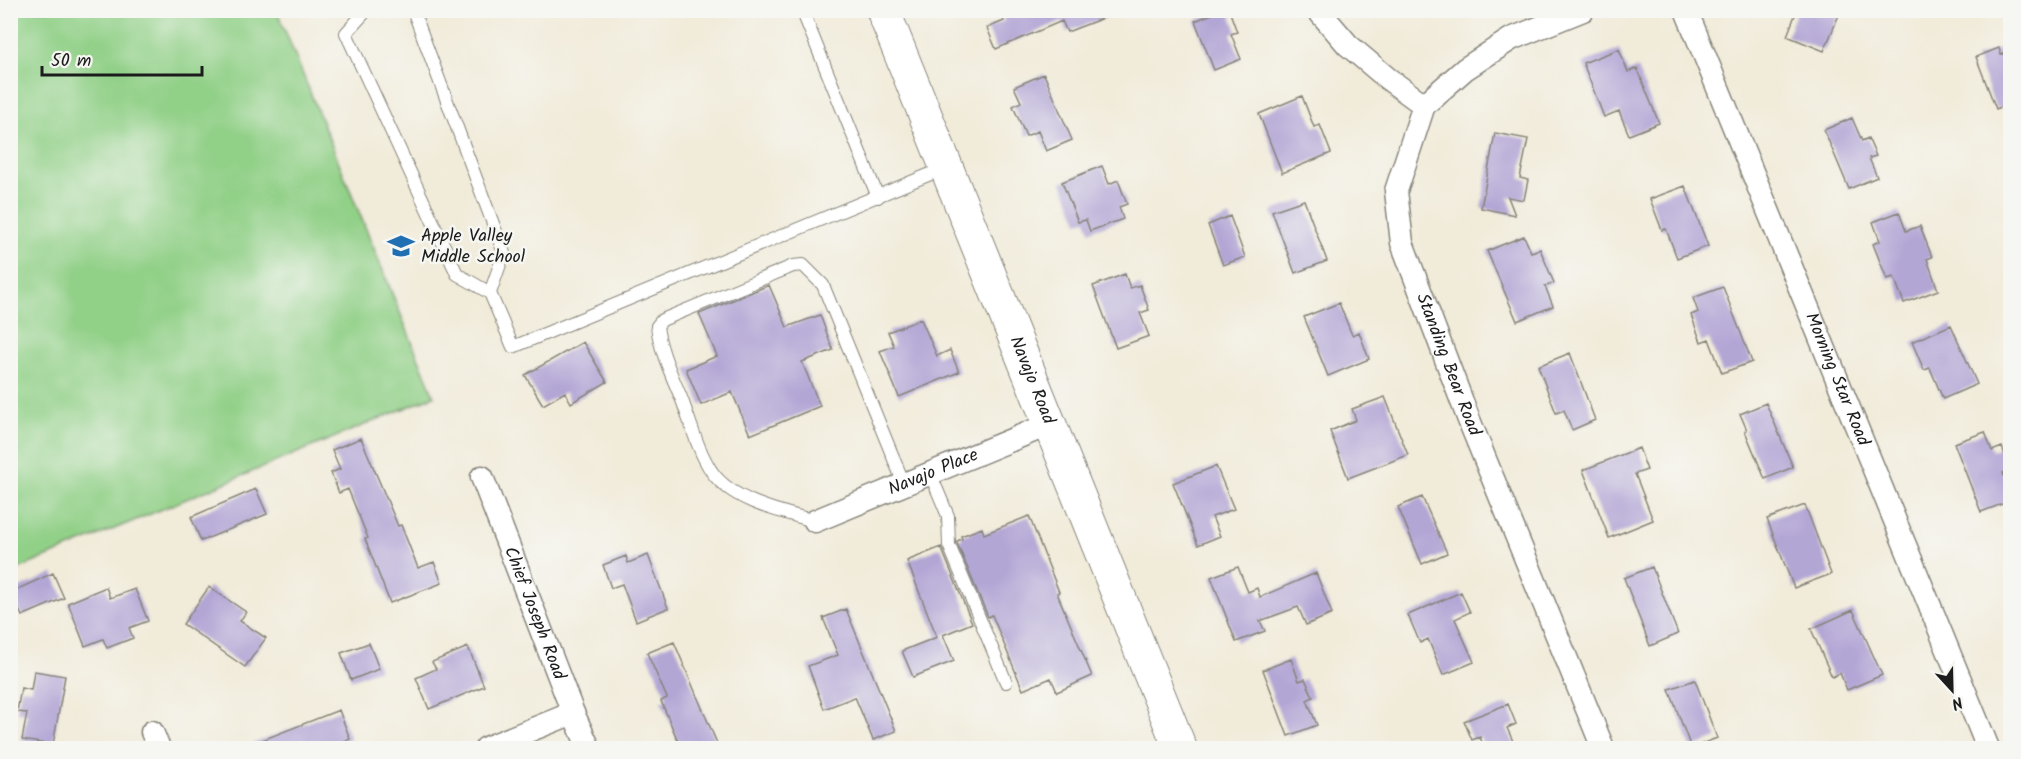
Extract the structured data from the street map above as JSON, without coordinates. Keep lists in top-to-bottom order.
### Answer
{
  "streets": {
    "main road": ["Navajo Road"],
    "street": [
      "Standing Bear Road",
      "Morning Star Road",
      "Navajo Place",
      "Chief Joseph Road"
    ]
  },
  "crossings": [
    ["Navajo Road", "Navajo Place"]
  ],
  "places": {
    "school or university": ["Apple Valley Middle School"]
  },
  "scale_bar": "50 m",
  "north": "bottom"
}
